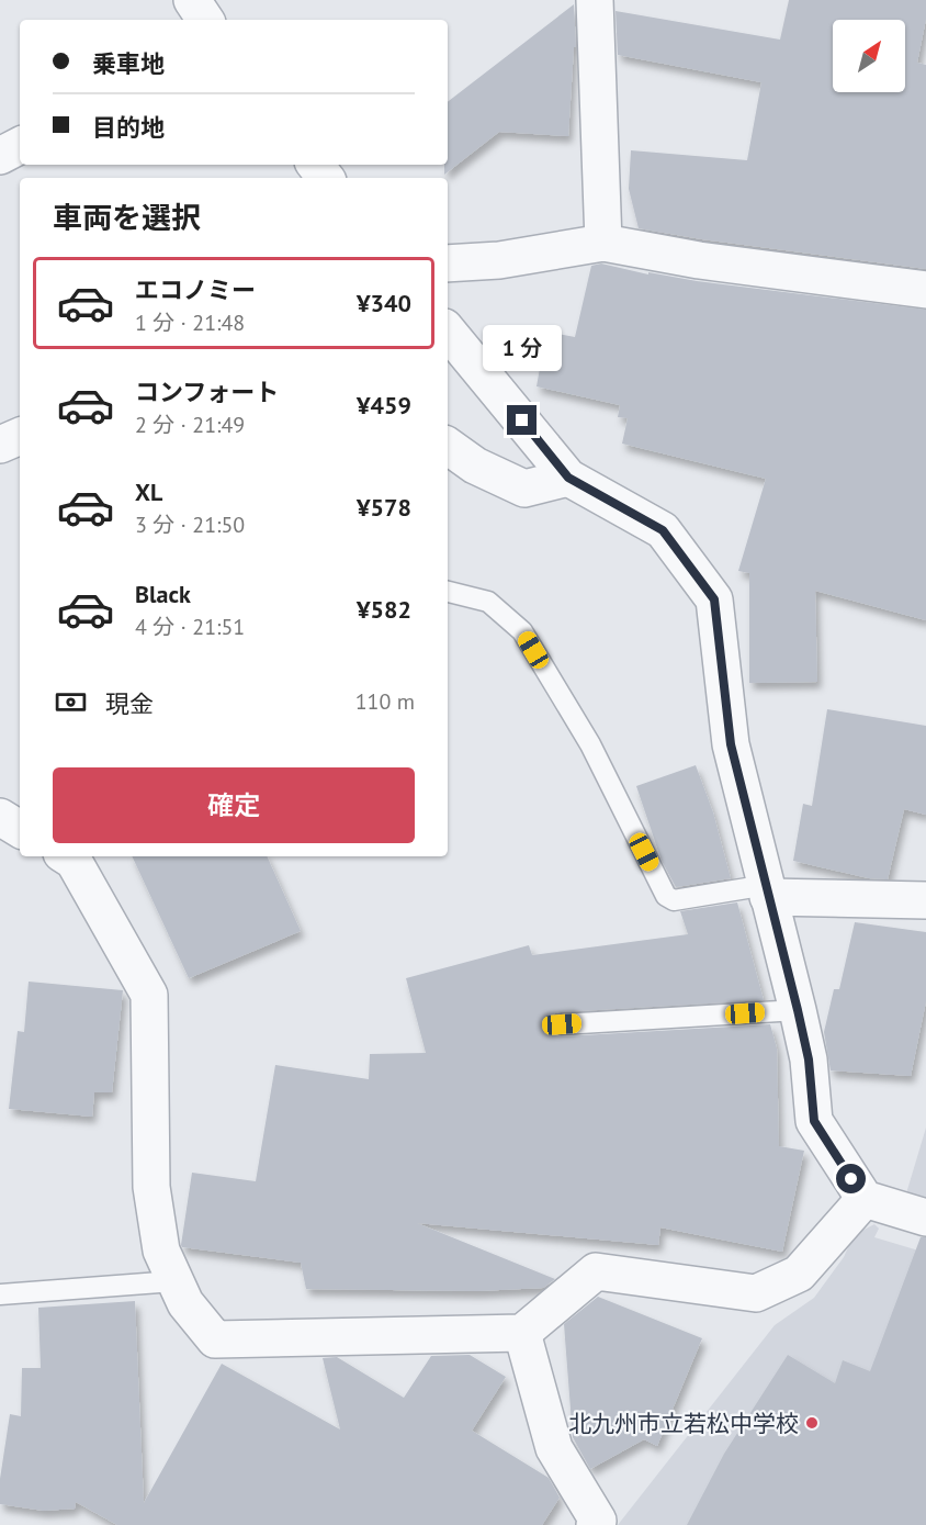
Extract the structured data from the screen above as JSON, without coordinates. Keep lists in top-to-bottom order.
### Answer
{
  "places": ["北九州市立若松中学校"],
  "north": "top right",
  "page": {
    "banner": ["乗車地", "目的地"],
    "heading": "車両を選択",
    "list": [
      {
        "name": "エコノミー",
        "note": "1 分 · 21:48",
        "value": "¥340"
      },
      {
        "name": "コンフォート",
        "note": "2 分 · 21:49",
        "value": "¥459"
      },
      {
        "name": "XL",
        "note": "3 分 · 21:50",
        "value": "¥578"
      },
      {
        "name": "Black",
        "note": "4 分 · 21:51",
        "value": "¥582"
      }
    ],
    "bubble": "1 分",
    "pay": ["現金", "110 m"],
    "buttons": "確定"
  }
}
